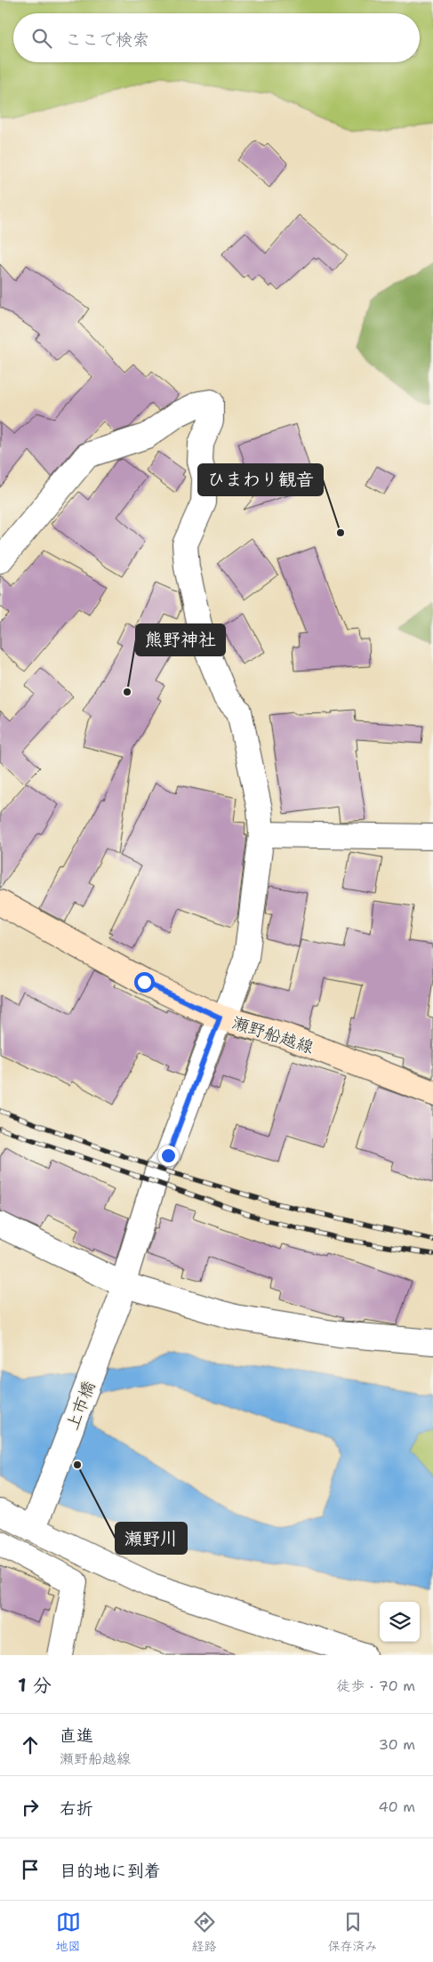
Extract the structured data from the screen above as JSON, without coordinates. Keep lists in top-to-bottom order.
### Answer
{
  "streets": {
    "main road": ["瀬野船越線"],
    "street": ["上市橋"]
  },
  "crossings": [
    ["瀬野船越線", "上市橋"]
  ],
  "places": ["ひまわり観音", "熊野神社", "瀬野川"],
  "page": {
    "search": "ここで検索",
    "heading": ["1 分", "徒歩 · 70 m"],
    "list": [
      ["直進", "瀬野船越線", "30 m"],
      ["右折", "40 m"],
      "目的地に到着"
    ],
    "nav": ["地図", "経路", "保存済み"]
  }
}
